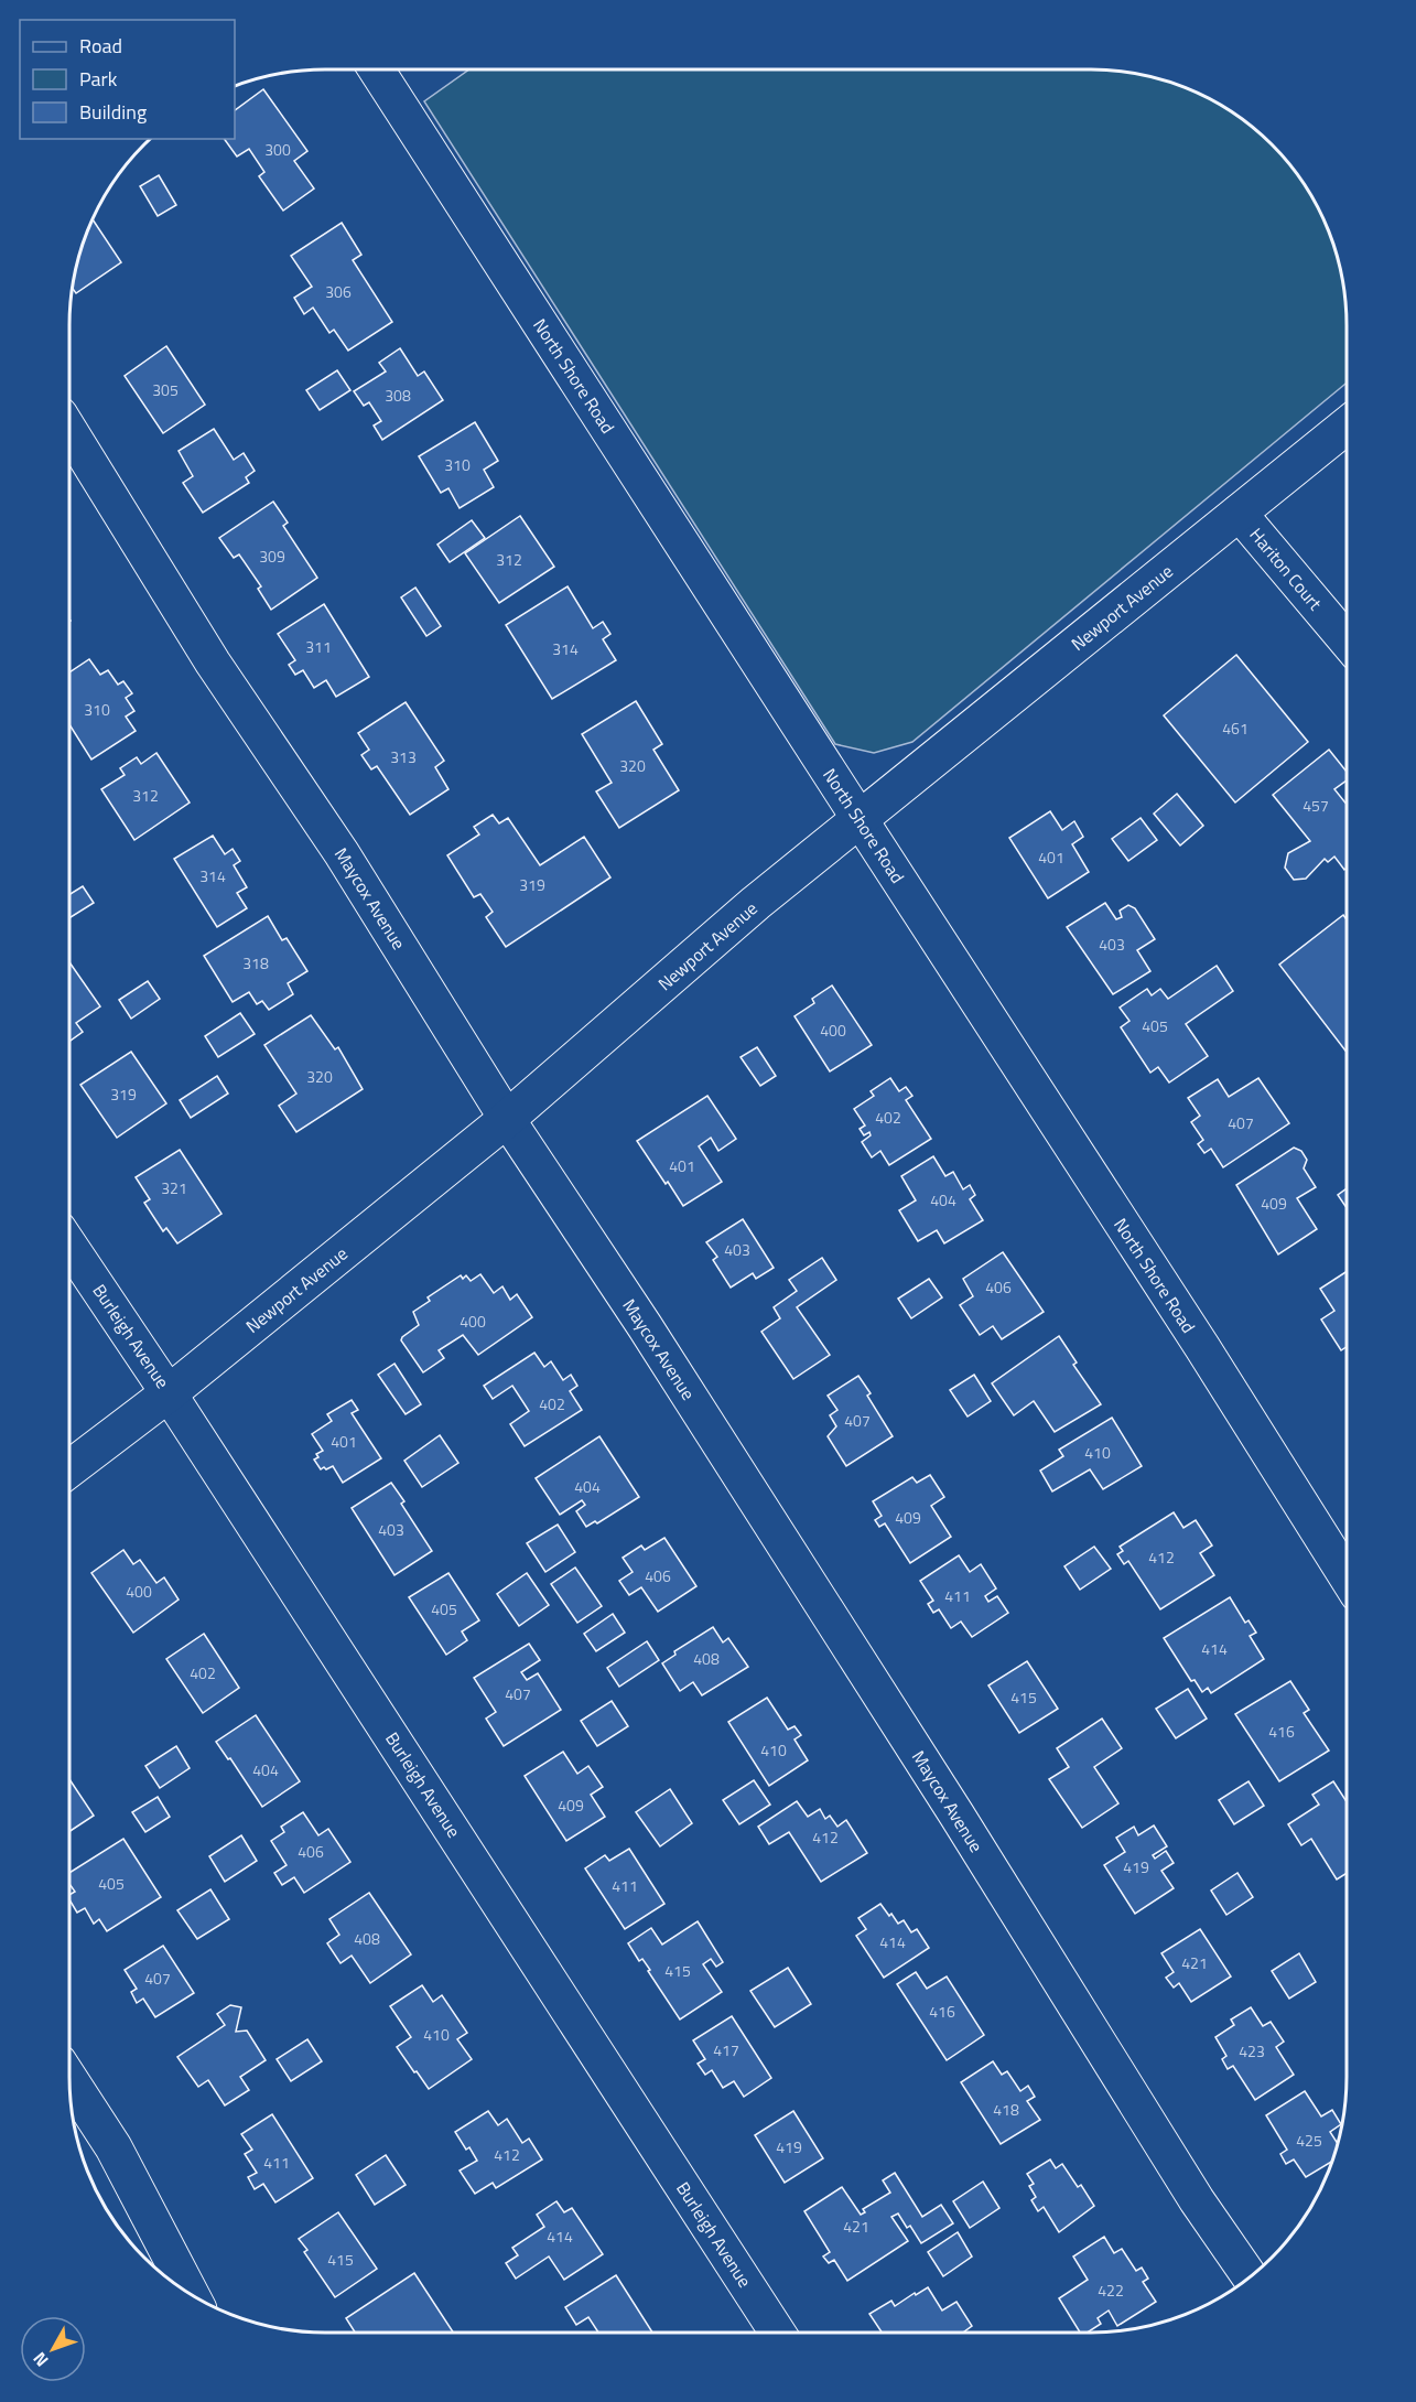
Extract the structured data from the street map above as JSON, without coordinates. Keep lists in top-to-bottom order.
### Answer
{
  "streets": {
    "street": [
      "North Shore Road",
      "Hariton Court",
      "Newport Avenue",
      "Maycox Avenue",
      "Burleigh Avenue"
    ]
  },
  "crossings": [
    ["North Shore Road", "Newport Avenue"],
    ["Hariton Court", "Newport Avenue"],
    ["Newport Avenue", "Maycox Avenue"],
    ["Newport Avenue", "Burleigh Avenue"]
  ],
  "house_numbers": [
    "300",
    "306",
    "305",
    "308",
    "310",
    "309",
    "312",
    "311",
    "314",
    "310",
    "461",
    "313",
    "320",
    "312",
    "457",
    "401",
    "314",
    "319",
    "403",
    "318",
    "405",
    "400",
    "320",
    "319",
    "402",
    "407",
    "401",
    "321",
    "404",
    "409",
    "403",
    "406",
    "400",
    "402",
    "407",
    "401",
    "410",
    "404",
    "409",
    "403",
    "412",
    "406",
    "400",
    "411",
    "405",
    "414",
    "408",
    "402",
    "407",
    "415",
    "416",
    "410",
    "404",
    "409",
    "412",
    "406",
    "419",
    "405",
    "411",
    "408",
    "414",
    "421",
    "415",
    "407",
    "416",
    "410",
    "417",
    "423",
    "418",
    "425",
    "419",
    "412",
    "411",
    "421",
    "414",
    "415",
    "422"
  ],
  "legend": ["Road", "Park", "Building"],
  "north": "bottom left"
}
